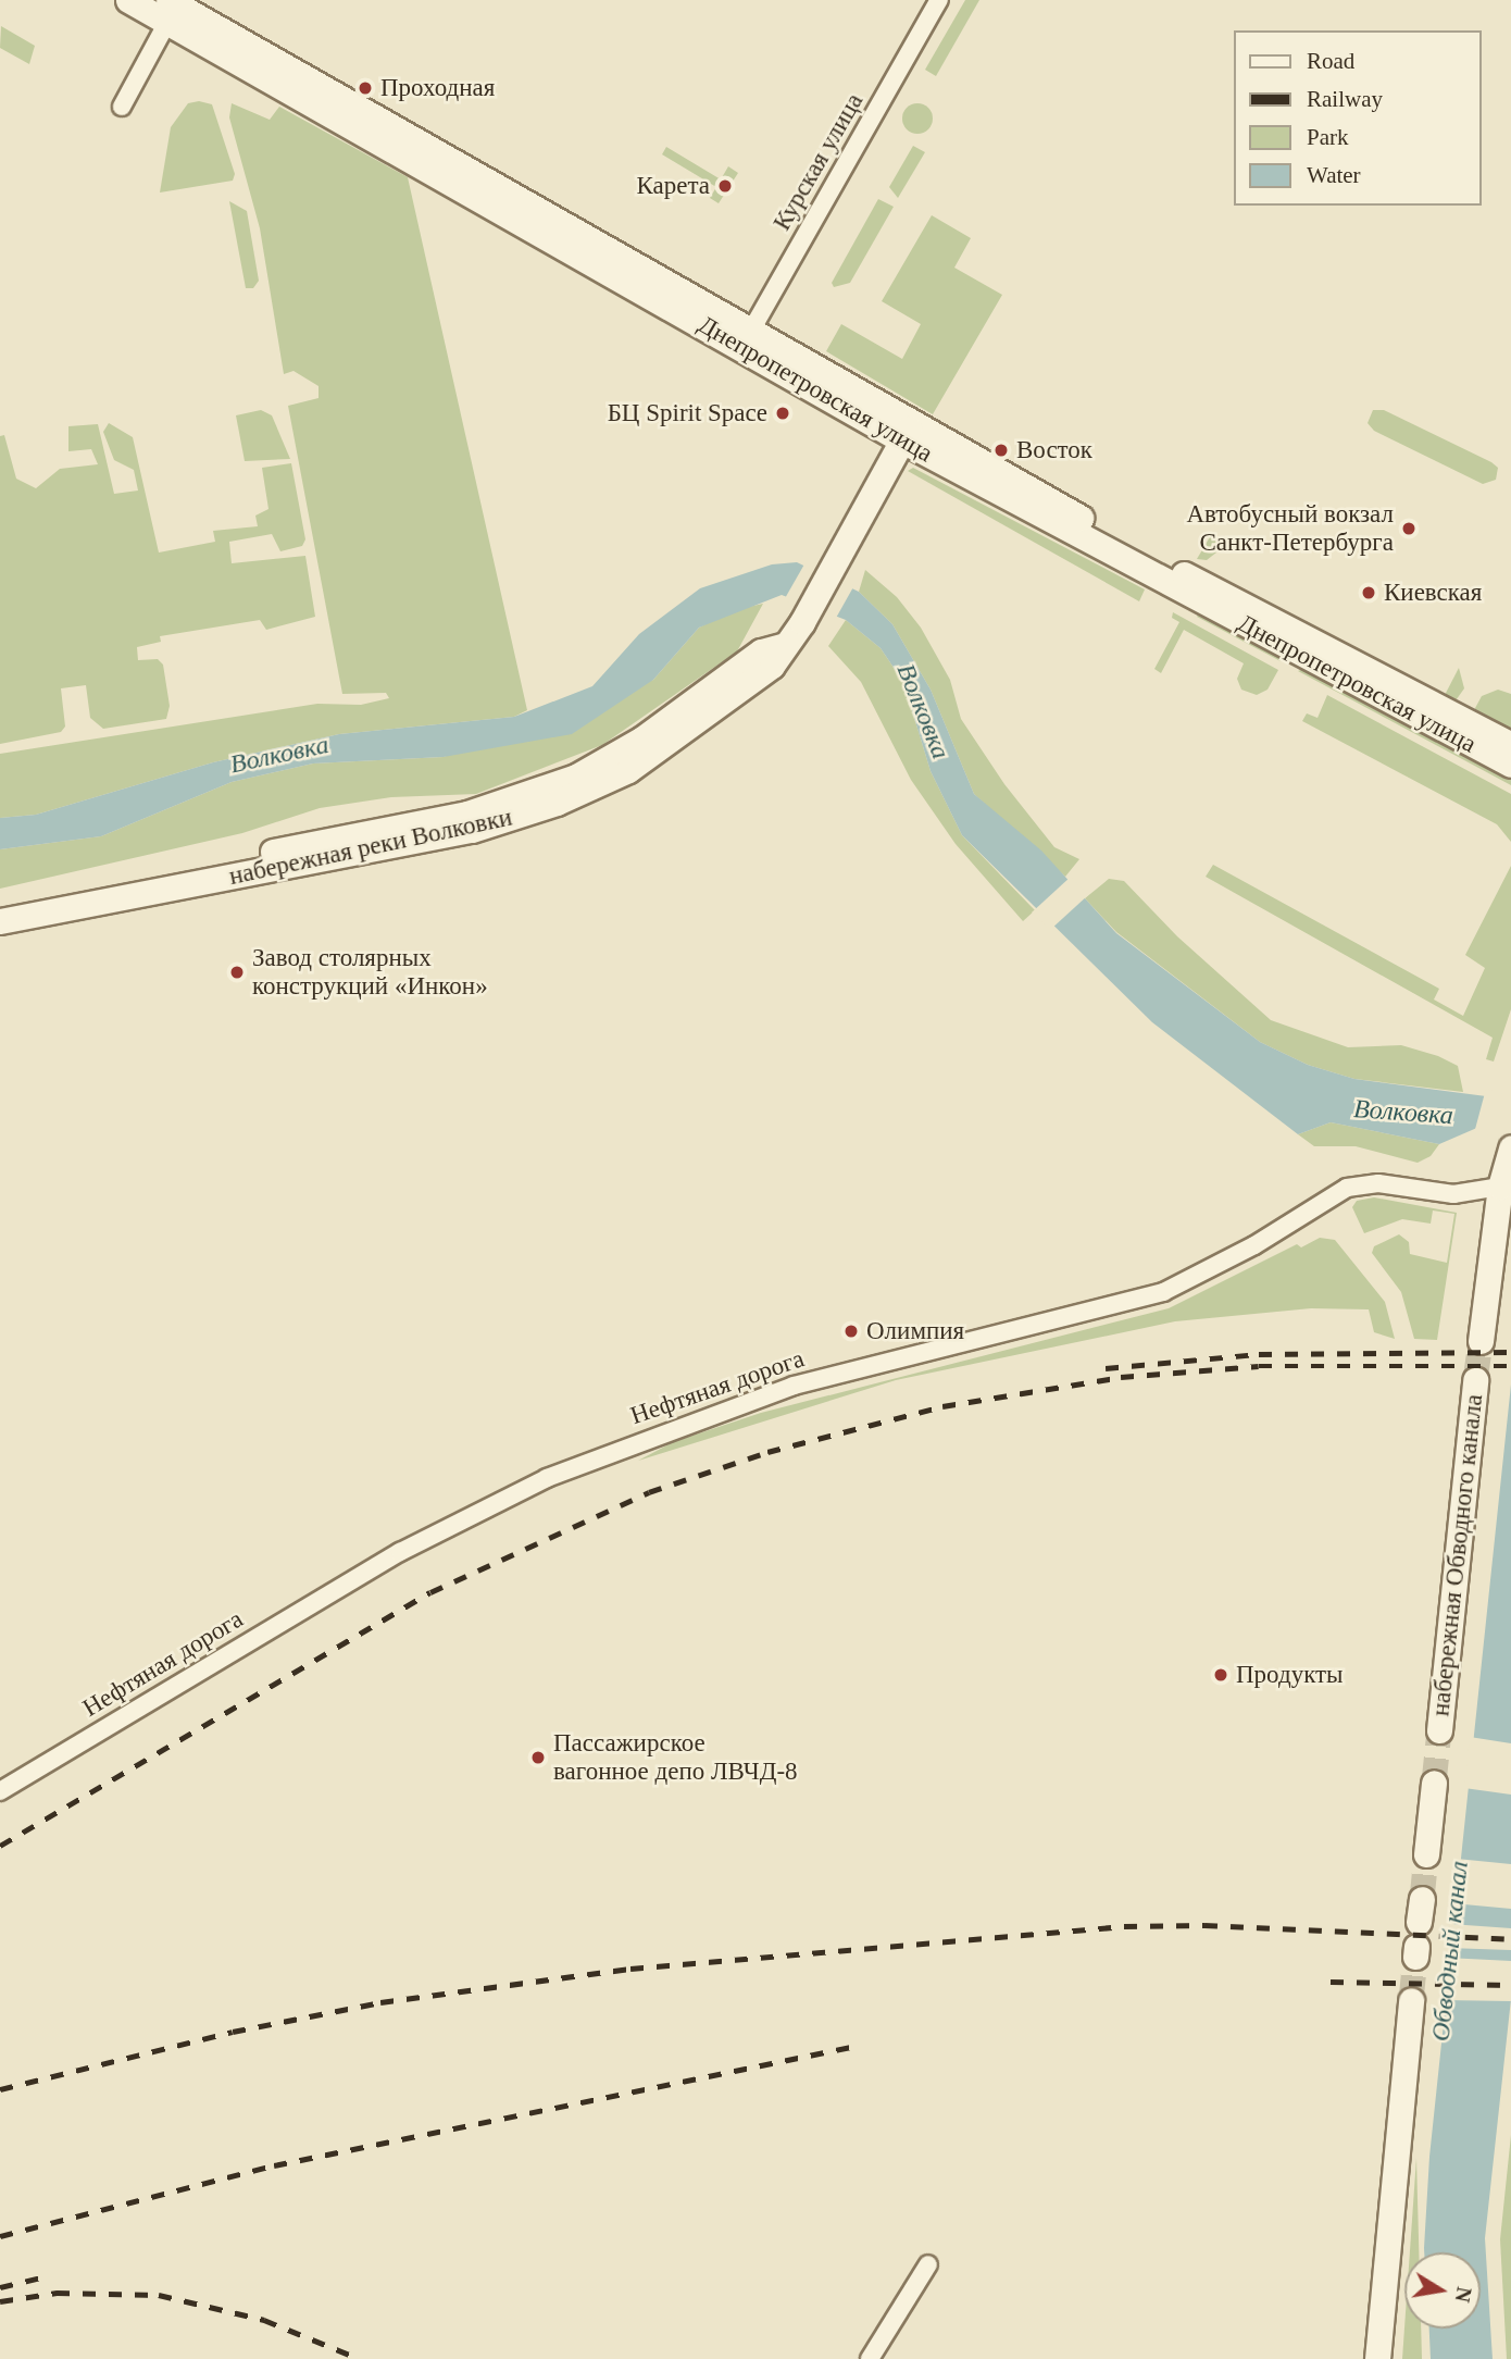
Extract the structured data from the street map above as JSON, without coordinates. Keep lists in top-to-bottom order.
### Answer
{
  "streets": {
    "main road": ["Днепропетровская улица", "набережная реки Волковки", "набережная Обводного канала"],
    "street": ["Курская улица", "Нефтяная дорога"]
  },
  "crossings": [
    ["Курская улица", "Днепропетровская улица"],
    ["Днепропетровская улица", "набережная реки Волковки"]
  ],
  "water": ["Волковка", "Обводный канал"],
  "places": [
    "Проходная",
    "Карета",
    "БЦ Spirit Space",
    "Восток",
    "Автобусный вокзал Санкт-Петербурга",
    "Киевская",
    "Завод столярных конструкций «Инкон»",
    "Олимпия",
    "Продукты",
    "Пассажирское вагонное депо ЛВЧД-8"
  ],
  "legend": [
    "Road",
    "Railway",
    "Park",
    "Water"
  ],
  "north": "right"
}
